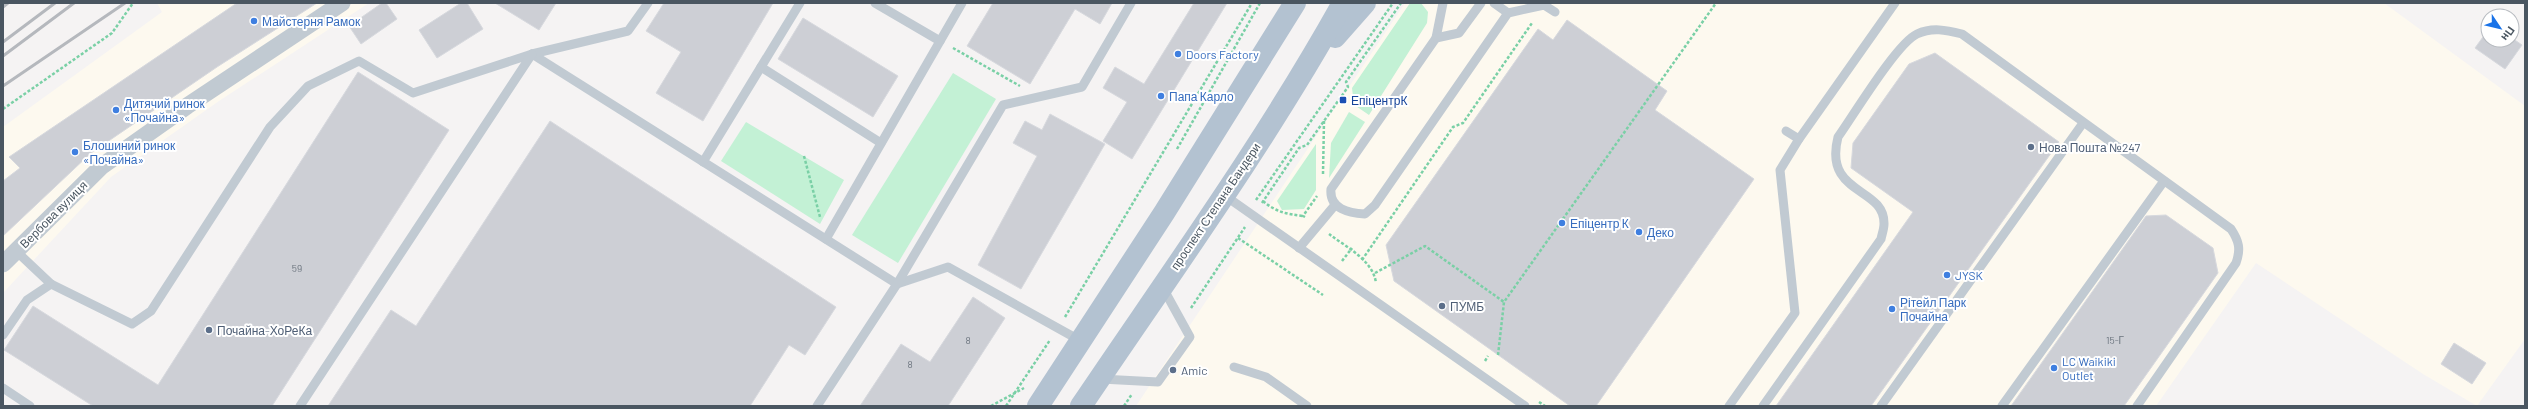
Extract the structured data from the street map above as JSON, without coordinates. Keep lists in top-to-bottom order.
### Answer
{
  "streets": {
    "main road": ["проспект Степана Бандери"],
    "street": ["Вербова вулиця"]
  },
  "places": {
    "other": [
      "Майстерня Рамок",
      "Doors Factory",
      "Папа Карло",
      "Дитячий ринок «Почайна»",
      "Нова Пошта №247",
      "Блошиний ринок «Почайна»",
      "Епіцентр К",
      "Деко",
      "JYSK",
      "ПУМБ",
      "Рітейл Парк Почайна",
      "Почайна-ХоРеКа",
      "LC Waikiki Outlet",
      "Amic"
    ],
    "transit": ["ЕпіцентрК"]
  },
  "house_numbers": [
    "59",
    "8",
    "15-Г",
    "8"
  ],
  "north": "bottom right"
}
